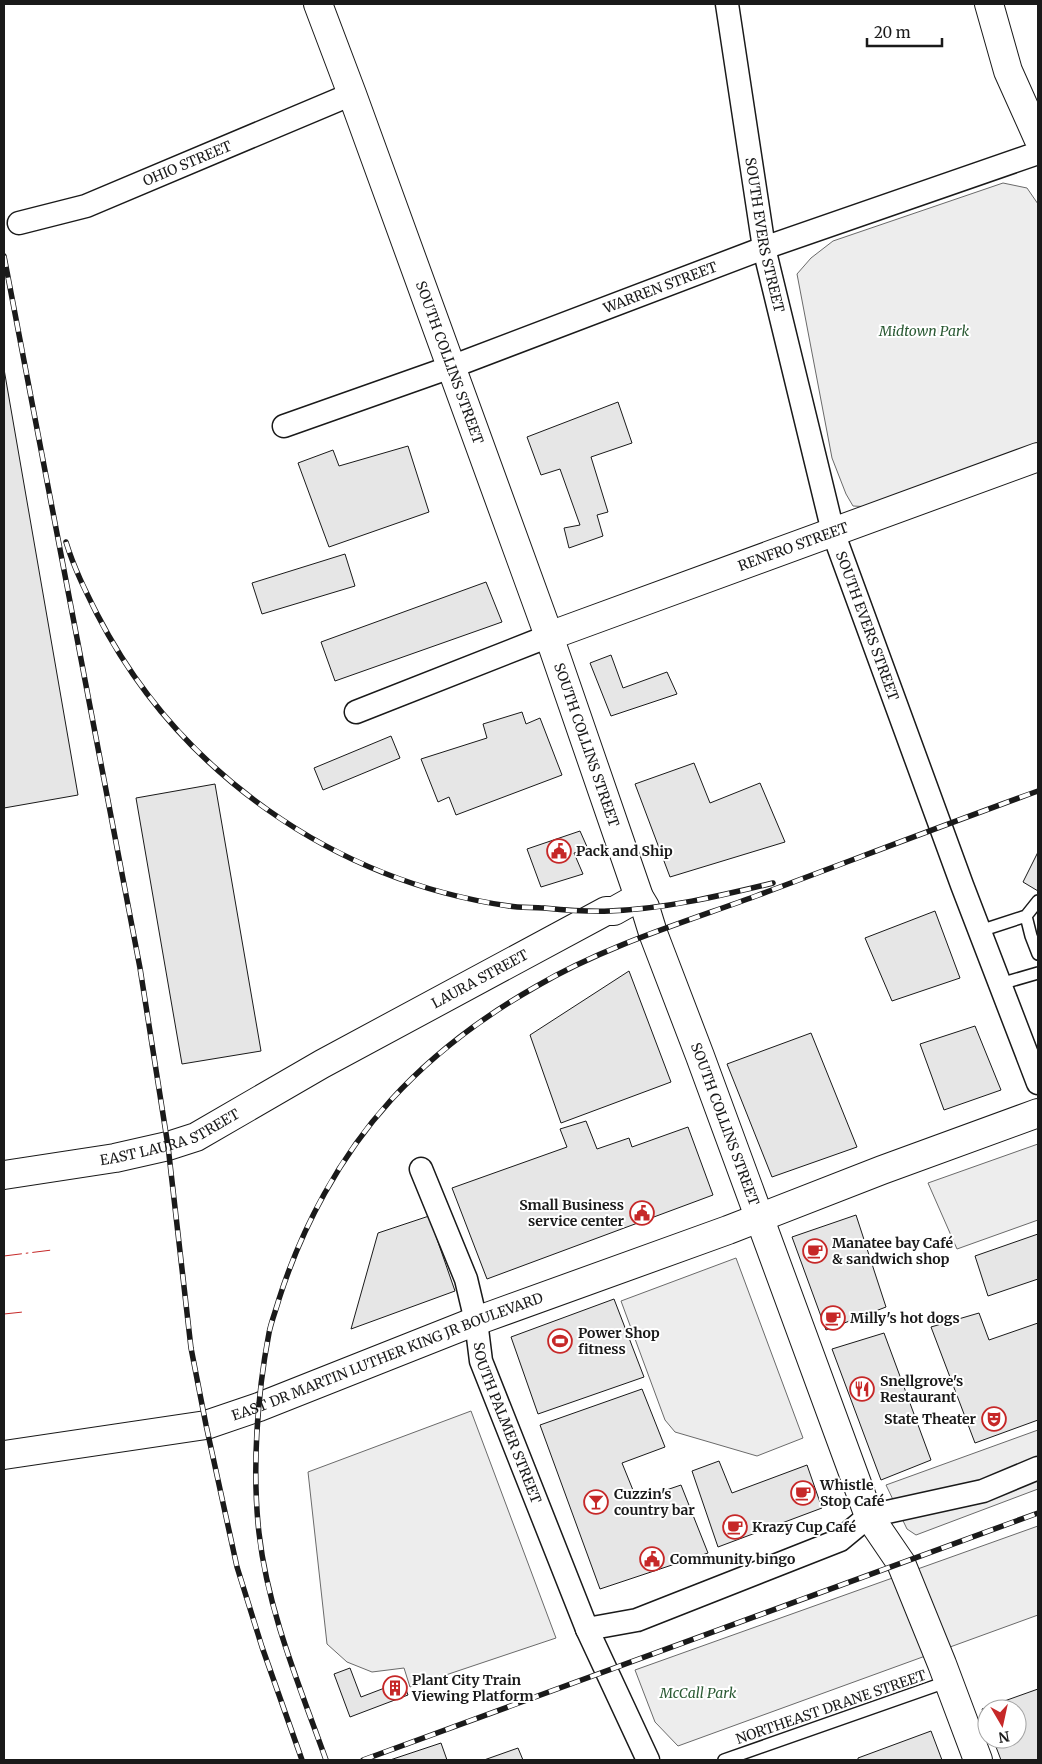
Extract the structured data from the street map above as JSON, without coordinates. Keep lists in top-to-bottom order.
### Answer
{
  "streets": {
    "street": [
      "OHIO STREET",
      "SOUTH EVERS STREET",
      "WARREN STREET",
      "SOUTH COLLINS STREET",
      "RENFRO STREET",
      "LAURA STREET",
      "EAST LAURA STREET",
      "EAST DR MARTIN LUTHER KING JR BOULEVARD",
      "SOUTH PALMER STREET"
    ],
    "lane": ["NORTHEAST DRANE STREET"]
  },
  "crossings": [
    ["OHIO STREET", "SOUTH COLLINS STREET"],
    ["SOUTH EVERS STREET", "WARREN STREET"],
    ["SOUTH EVERS STREET", "RENFRO STREET"],
    ["WARREN STREET", "SOUTH COLLINS STREET"],
    ["SOUTH COLLINS STREET", "RENFRO STREET"],
    ["SOUTH COLLINS STREET", "LAURA STREET"],
    ["SOUTH COLLINS STREET", "EAST DR MARTIN LUTHER KING JR BOULEVARD"],
    ["SOUTH COLLINS STREET", "NORTHEAST DRANE STREET"],
    ["LAURA STREET", "EAST LAURA STREET"],
    ["EAST DR MARTIN LUTHER KING JR BOULEVARD", "SOUTH PALMER STREET"]
  ],
  "parks": ["Midtown Park", "McCall Park"],
  "places": {
    "public building": ["Pack and Ship", "Small Business service center", "Community bingo"],
    "cafe": [
      "Manatee bay Café & sandwich shop",
      "Milly's hot dogs",
      "Whistle Stop Café",
      "Krazy Cup Café"
    ],
    "sports": ["Power Shop fitness"],
    "restaurant": ["Snellgrove's Restaurant"],
    "theatre": ["State Theater"],
    "bar": ["Cuzzin's country bar"],
    "building": ["Plant City Train Viewing Platform"]
  },
  "scale_bar": "20 m",
  "north": "bottom"
}
